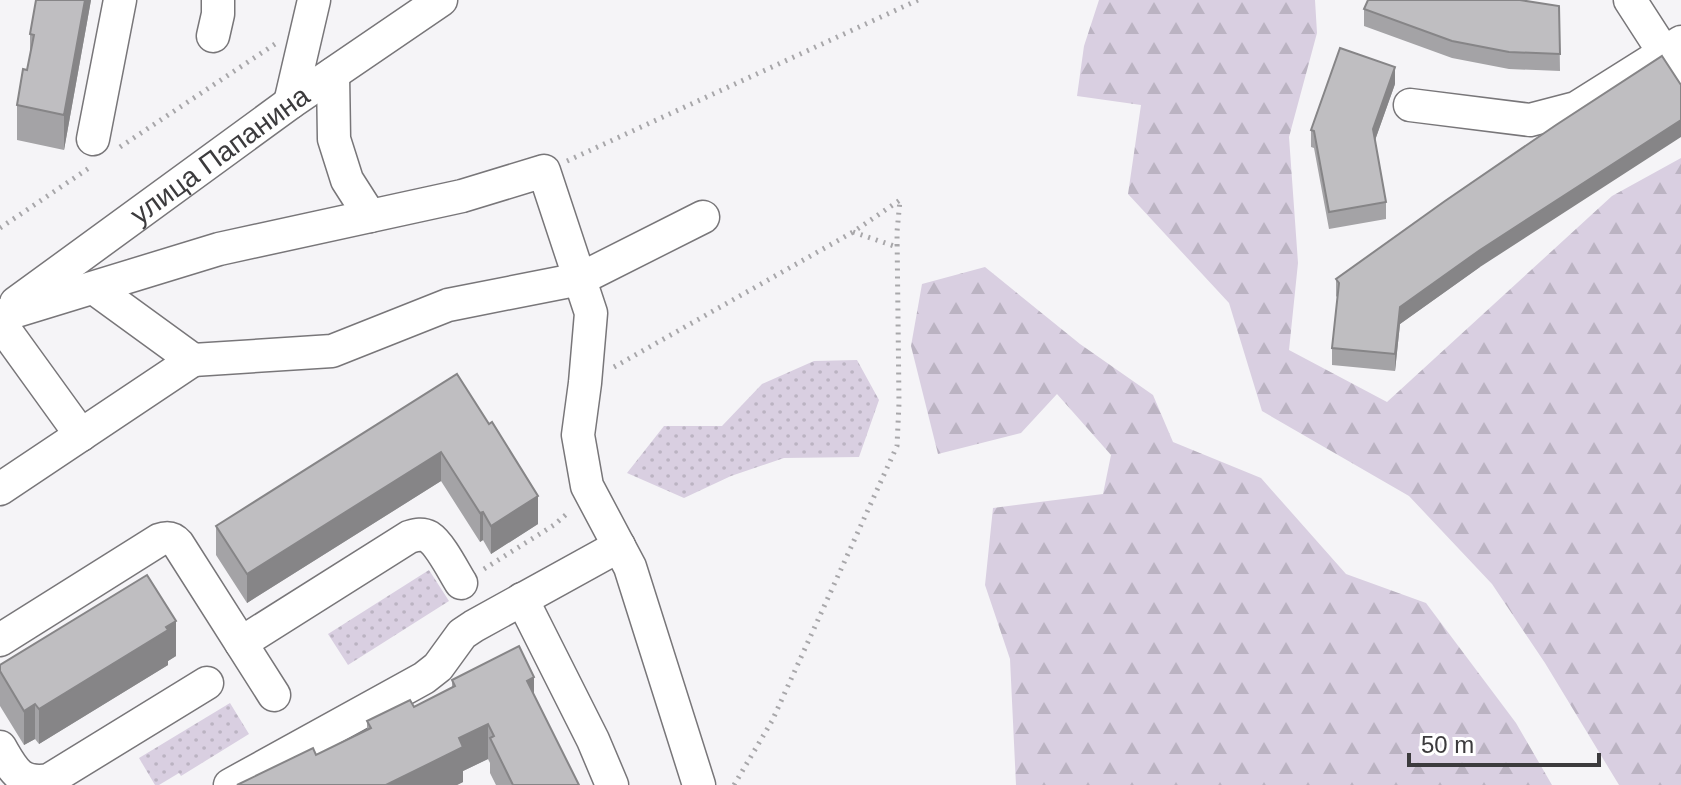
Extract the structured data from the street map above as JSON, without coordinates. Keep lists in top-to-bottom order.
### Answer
{
  "streets": {
    "street": ["улица Папанина"]
  },
  "scale_bar": "50 m"
}
